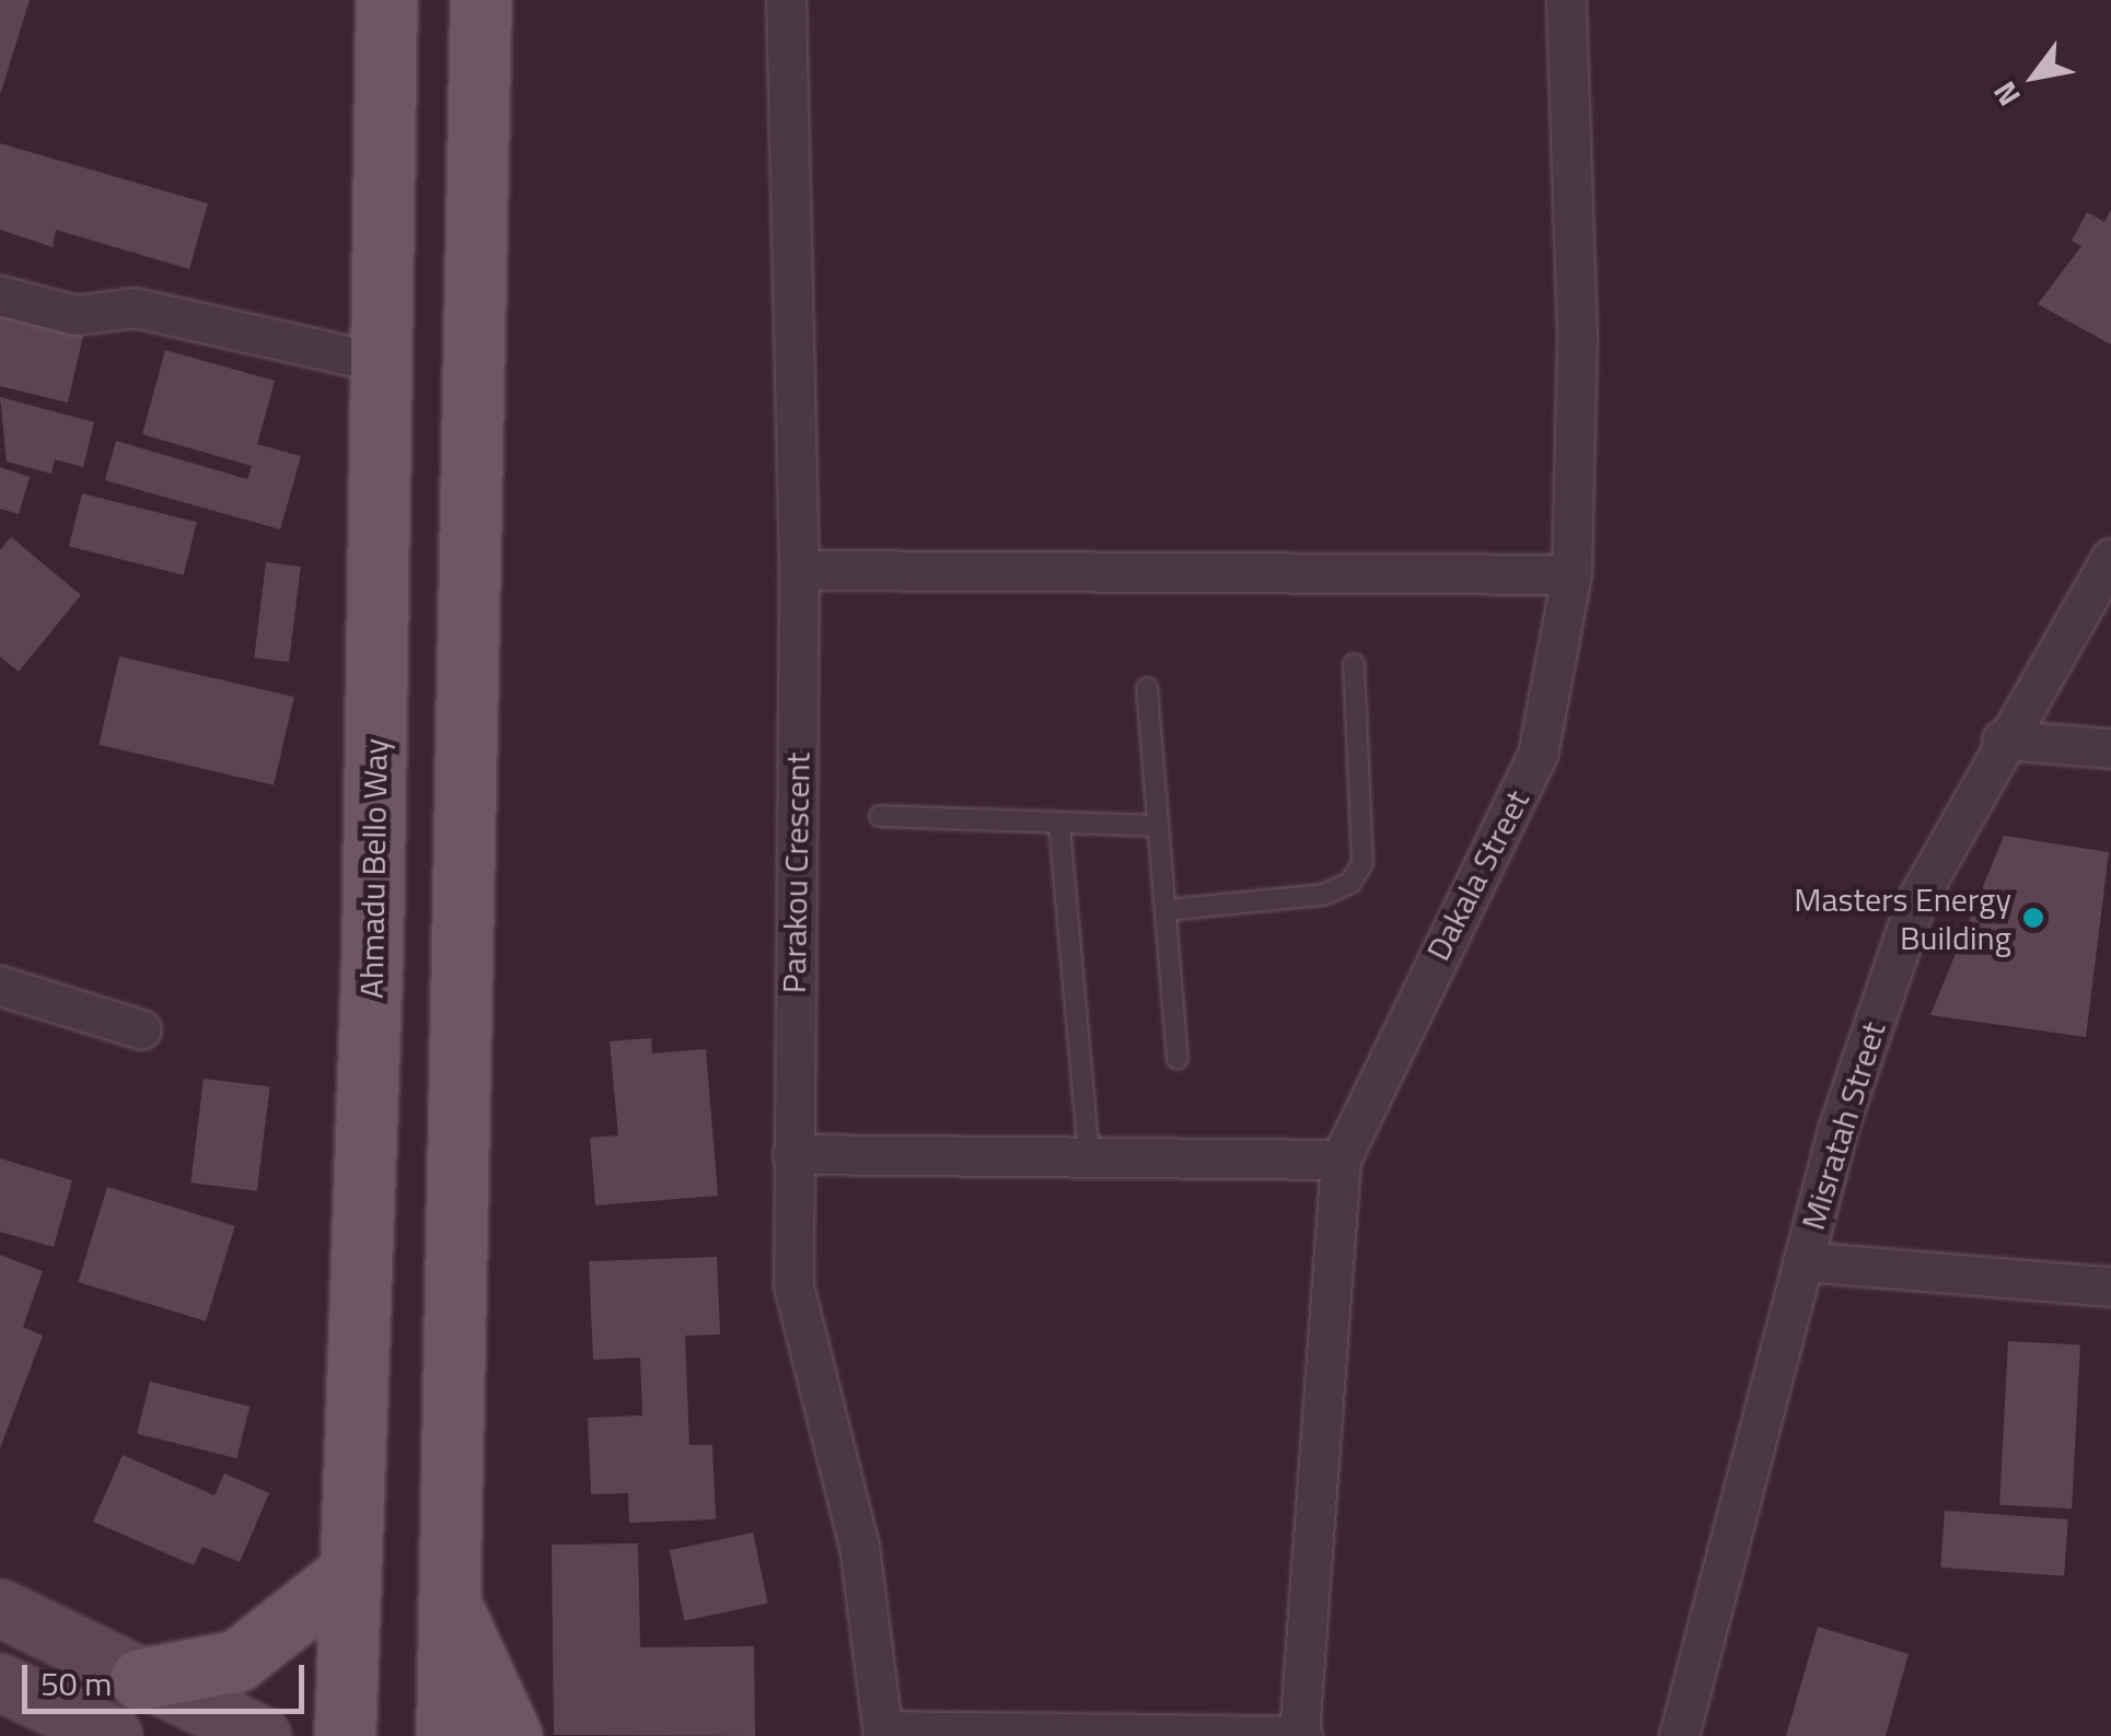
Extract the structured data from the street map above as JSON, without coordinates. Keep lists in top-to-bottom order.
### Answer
{
  "streets": {
    "main road": ["Ahmadu Bello Way"],
    "street": ["Parakou Crescent", "Dakala Street", "Misratah Street"]
  },
  "places": ["Masters Energy Building"],
  "scale_bar": "50 m",
  "north": "bottom left"
}
